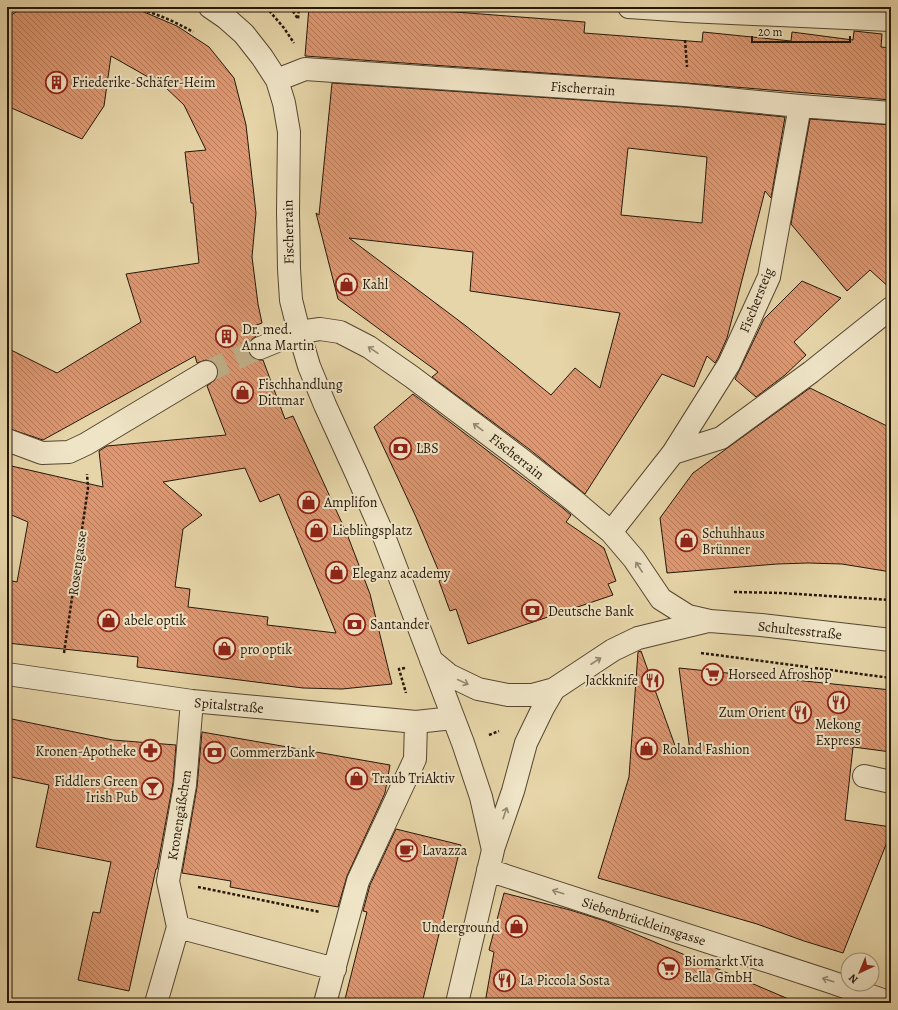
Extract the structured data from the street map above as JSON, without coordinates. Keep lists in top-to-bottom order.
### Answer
{
  "streets": {
    "street": [
      "Fischerrain",
      "Fischersteig",
      "Schultesstraße",
      "Spitalstraße",
      "Kronengäßchen",
      "Siebenbrückleinsgasse"
    ],
    "path": ["Rosengasse"]
  },
  "crossings": [
    ["Fischerrain", "Fischersteig"],
    ["Fischerrain", "Schultesstraße"],
    ["Fischerrain", "Spitalstraße"],
    ["Fischerrain", "Siebenbrückleinsgasse"],
    ["Rosengasse", "Spitalstraße"],
    ["Spitalstraße", "Kronengäßchen"]
  ],
  "one_way": ["Siebenbrückleinsgasse"],
  "places": {
    "building": ["Friederike-Schäfer-Heim", "Dr. med. Anna Martin"],
    "shop": [
      "Kahl",
      "Fischhandlung Dittmar",
      "Amplifon",
      "Lieblingsplatz",
      "Schuhhaus Brünner",
      "Eleganz academy",
      "abele optik",
      "pro optik",
      "Roland Fashion",
      "Traub TriAktiv",
      "Underground"
    ],
    "bank": [
      "LBS",
      "Deutsche Bank",
      "Santander",
      "Commerzbank"
    ],
    "supermarket": ["Horseed Afroshop", "Biomarkt Vita Bella GmbH"],
    "restaurant": [
      "Jackknife",
      "Mekong Express",
      "Zum Orient",
      "La Piccola Sosta"
    ],
    "pharmacy": ["Kronen-Apotheke"],
    "bar": ["Fiddlers Green Irish Pub"],
    "cafe": ["Lavazza"]
  },
  "scale_bar": "20 m",
  "north": "bottom left"
}
